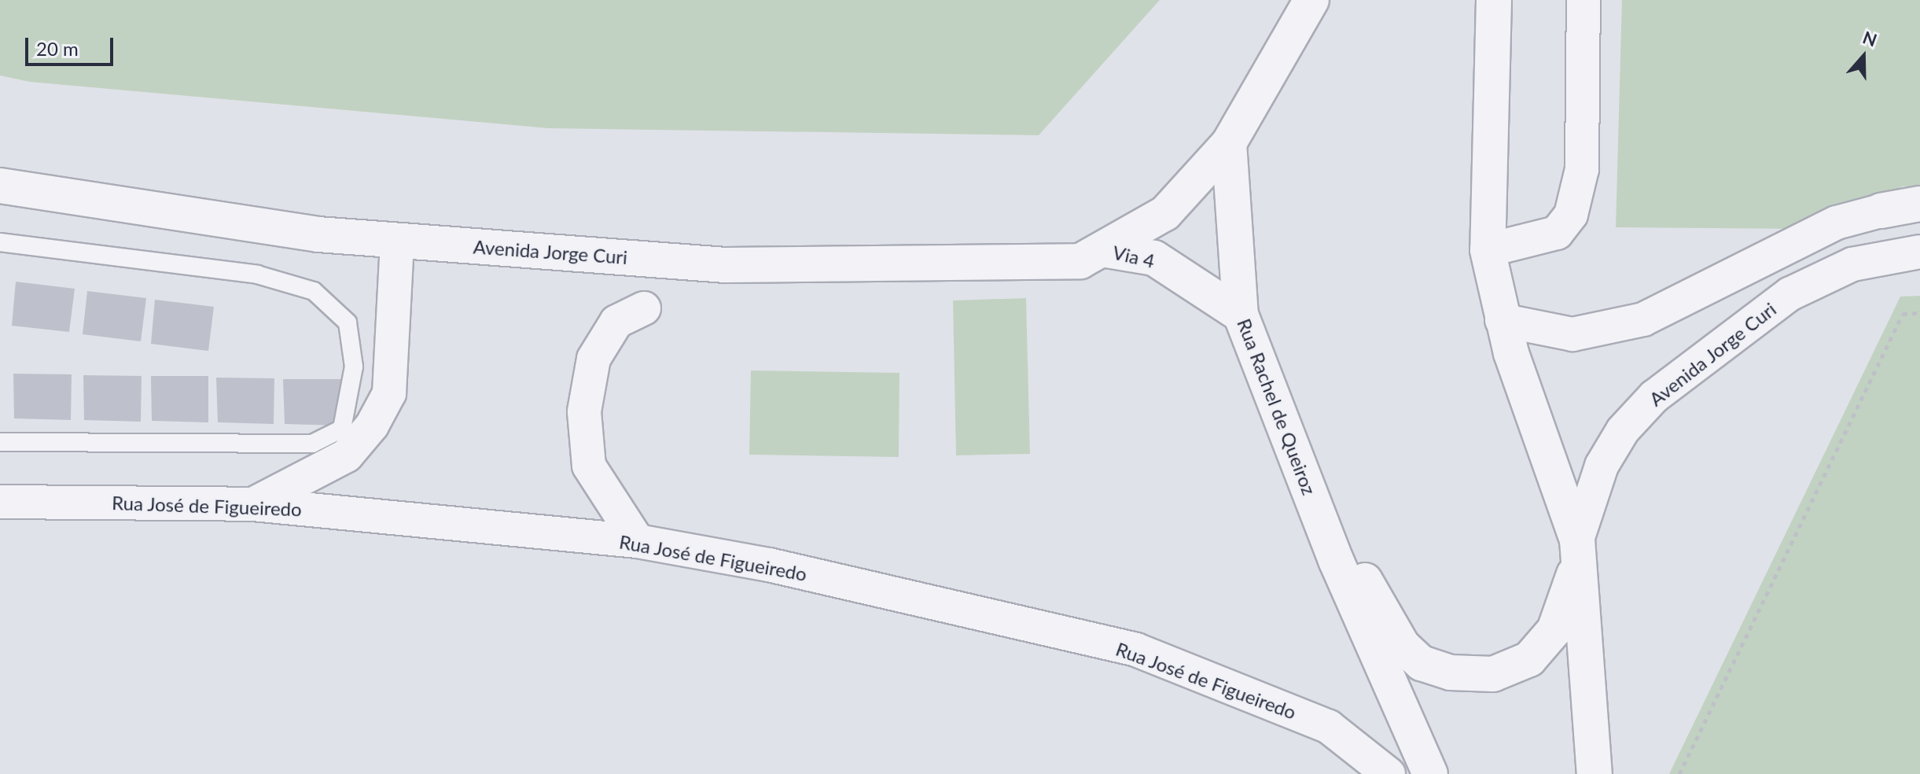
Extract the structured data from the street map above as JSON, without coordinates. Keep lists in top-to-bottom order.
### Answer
{
  "streets": {
    "street": [
      "Avenida Jorge Curi",
      "Via 4",
      "Rua Rachel de Queiroz",
      "Rua José de Figueiredo"
    ]
  },
  "crossings": [
    ["Avenida Jorge Curi", "Via 4"],
    ["Via 4", "Rua Rachel de Queiroz"]
  ],
  "scale_bar": "20 m",
  "north": "top"
}
